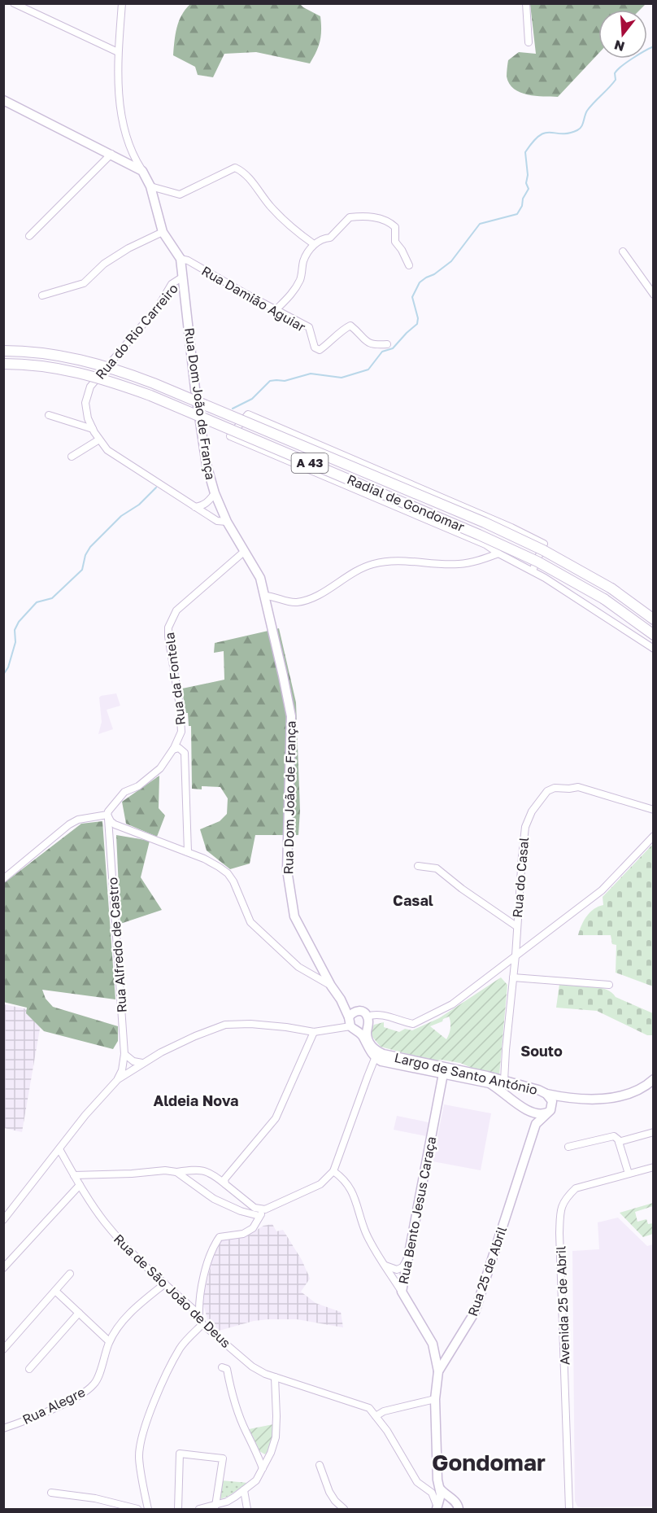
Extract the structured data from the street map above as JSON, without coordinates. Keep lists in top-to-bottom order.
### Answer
{
  "streets": {
    "highway": ["A 43", "Radial de Gondomar"],
    "main road": [
      "Rua Dom João de França",
      "Largo de Santo António",
      "Rua Bento Jesus Caraça",
      "Rua 25 de Abril"
    ],
    "street": [
      "Rua Damião Aguiar",
      "Rua do Rio Carreiro",
      "Rua da Fontela",
      "Rua do Casal",
      "Rua Alfredo de Castro",
      "Rua de São João de Deus",
      "Avenida 25 de Abril",
      "Rua Alegre"
    ]
  },
  "crossings": [
    ["Rua Damião Aguiar", "Rua Dom João de França"],
    ["Rua do Rio Carreiro", "Rua Dom João de França"],
    ["Rua Dom João de França", "Rua da Fontela"],
    ["Rua Dom João de França", "Largo de Santo António"],
    ["Rua da Fontela", "Rua Alfredo de Castro"],
    ["Rua do Casal", "Largo de Santo António"],
    ["Largo de Santo António", "Rua Bento Jesus Caraça"],
    ["Largo de Santo António", "Rua 25 de Abril"],
    ["Rua Bento Jesus Caraça", "Rua 25 de Abril"],
    ["Rua 25 de Abril", "Rua de São João de Deus"],
    ["Rua de São João de Deus", "Rua Alegre"]
  ],
  "districts": [
    "Casal",
    "Souto",
    "Aldeia Nova",
    "Gondomar"
  ],
  "north": "bottom"
}
